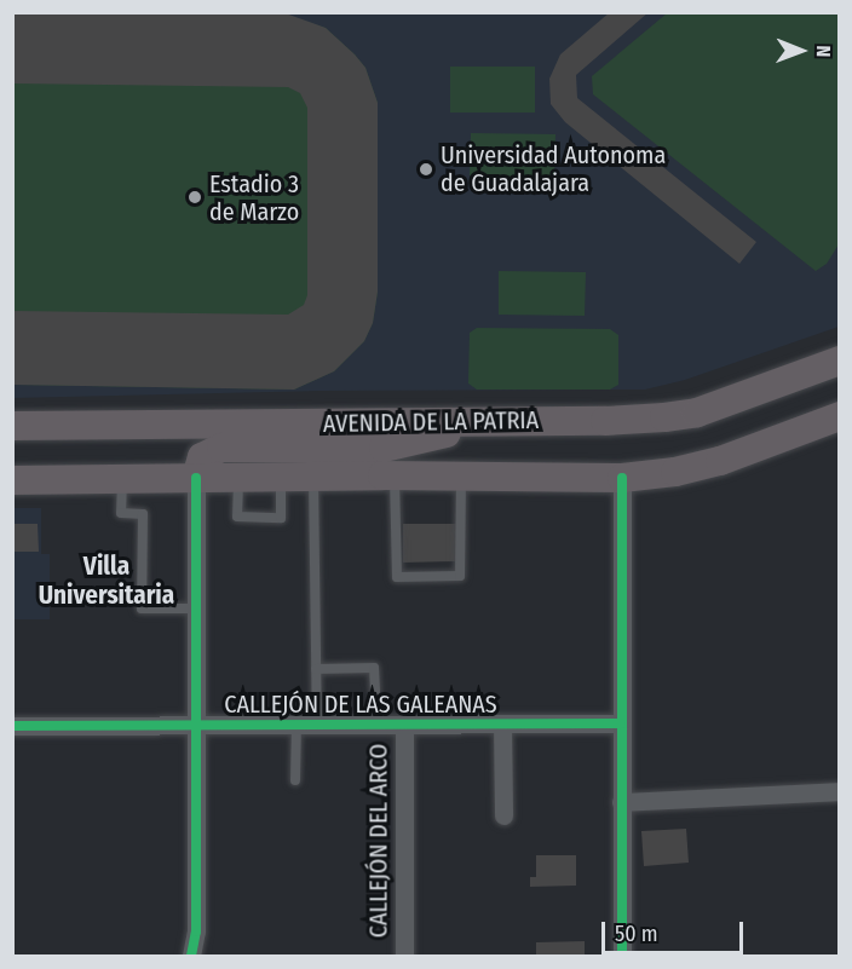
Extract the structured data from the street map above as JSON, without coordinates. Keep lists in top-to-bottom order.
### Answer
{
  "streets": {
    "main road": ["AVENIDA DE LA PATRIA"],
    "street": ["CALLEJÓN DE LAS GALEANAS", "CALLEJÓN DEL ARCO"]
  },
  "crossings": [
    ["CALLEJÓN DE LAS GALEANAS", "CALLEJÓN DEL ARCO"]
  ],
  "districts": ["Villa Universitaria"],
  "places": ["Universidad Autonoma de Guadalajara", "Estadio 3 de Marzo"],
  "scale_bar": "50 m",
  "north": "right"
}
